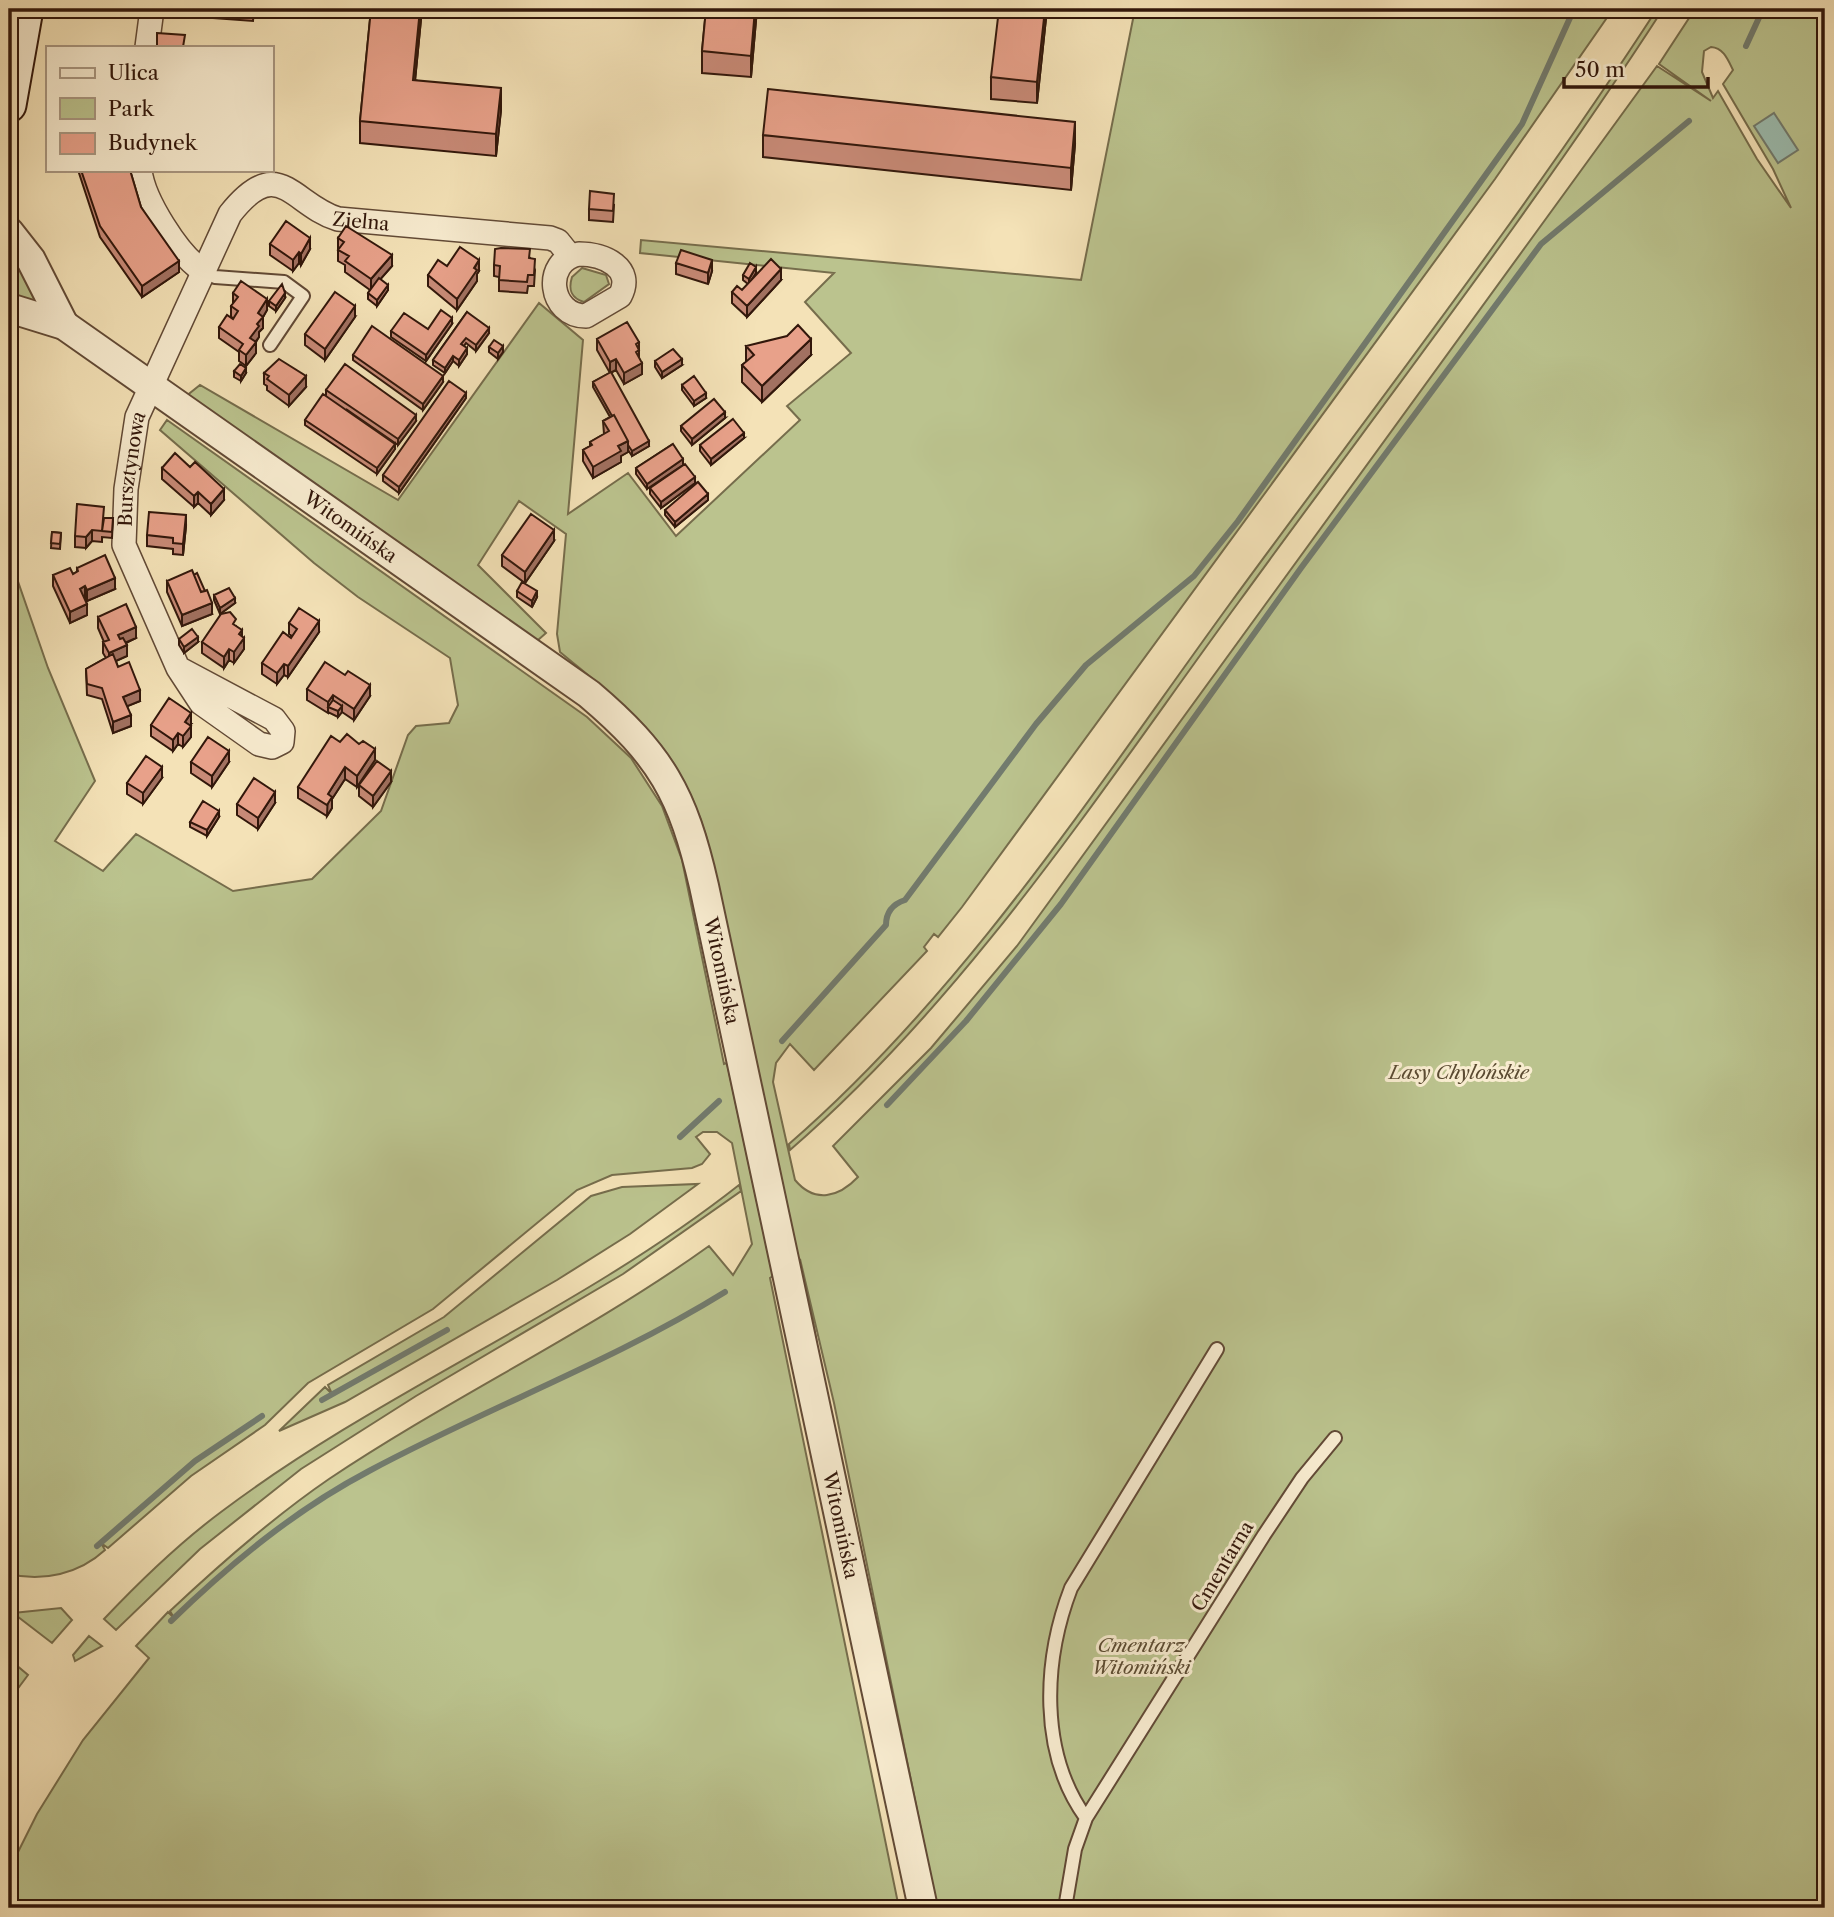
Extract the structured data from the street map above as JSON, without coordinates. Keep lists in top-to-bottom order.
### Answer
{
  "streets": {
    "street": ["Zielna", "Bursztynowa", "Witomińska"],
    "lane": ["Cmentarna"]
  },
  "crossings": [
    ["Zielna", "Bursztynowa"],
    ["Zielna", "Witomińska"],
    ["Bursztynowa", "Witomińska"]
  ],
  "parks": ["Lasy Chylońskie", "Cmentarz Witomiński"],
  "legend": ["Ulica", "Park", "Budynek"],
  "scale_bar": "50 m"
}
